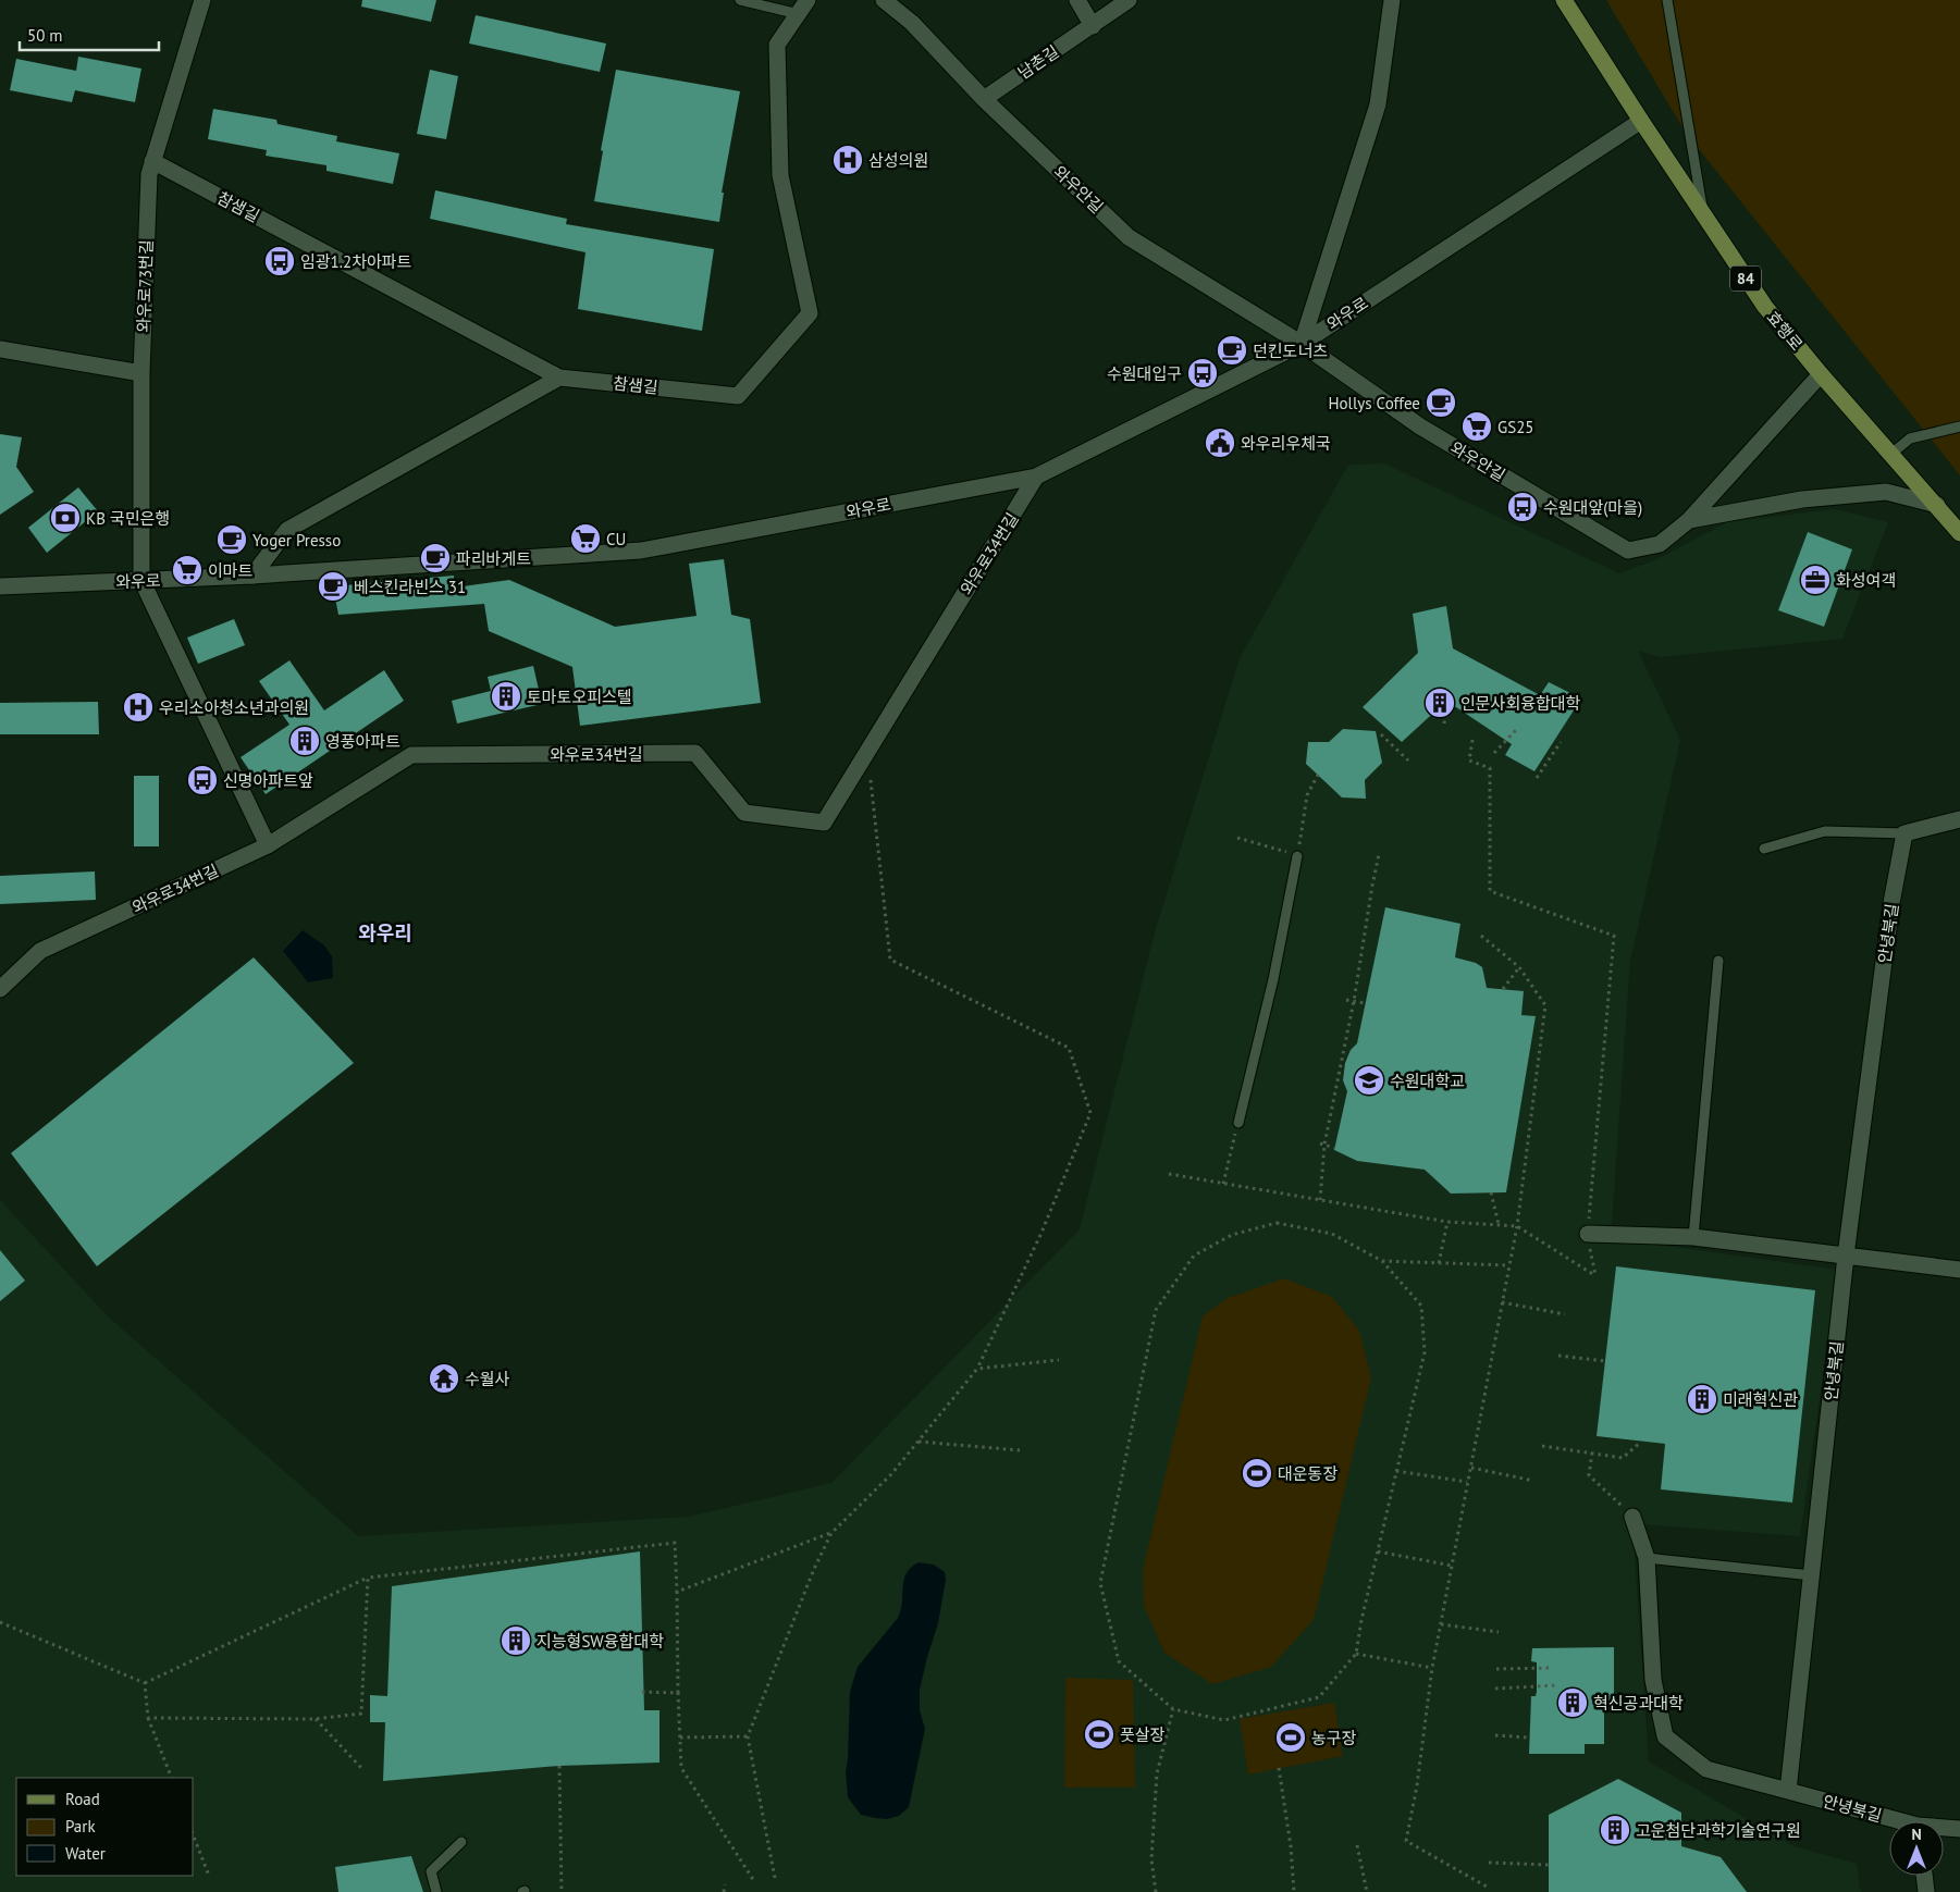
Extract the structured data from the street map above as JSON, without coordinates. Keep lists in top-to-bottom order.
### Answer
{
  "streets": {
    "main road": ["84", "효행로"],
    "street": [
      "남촌길",
      "와우안길",
      "참샘길",
      "와우로73번길",
      "와우로",
      "와우로34번길",
      "안녕북길"
    ]
  },
  "crossings": [
    ["남촌길", "와우안길"],
    ["와우안길", "와우로"],
    ["와우안길", "효행로"],
    ["참샘길", "와우로73번길"],
    ["와우로73번길", "와우로"],
    ["와우로", "효행로"],
    ["와우로", "와우로34번길"]
  ],
  "districts": ["와우리"],
  "places": {
    "hospital": ["삼성의원", "우리소아청소년과의원"],
    "bus stop": [
      "임광1.2차아파트",
      "수원대입구",
      "수원대앞(마을)",
      "신명아파트앞"
    ],
    "cafe": [
      "던킨도너츠",
      "Hollys Coffee",
      "Yoger Presso",
      "파리바게트",
      "베스킨라빈스 31"
    ],
    "supermarket": ["GS25", "CU", "이마트"],
    "public building": ["와우리우체국"],
    "bank": ["KB 국민은행"],
    "office": ["화성여객"],
    "building": [
      "토마토오피스텔",
      "인문사회융합대학",
      "영풍아파트",
      "미래혁신관",
      "지능형SW융합대학",
      "혁신공과대학",
      "고운첨단과학기술연구원"
    ],
    "school or university": ["수원대학교"],
    "temple": ["수월사"],
    "sports": ["대운동장", "풋살장", "농구장"]
  },
  "legend": ["Road", "Park", "Water"],
  "scale_bar": "50 m",
  "north": "top"
}
